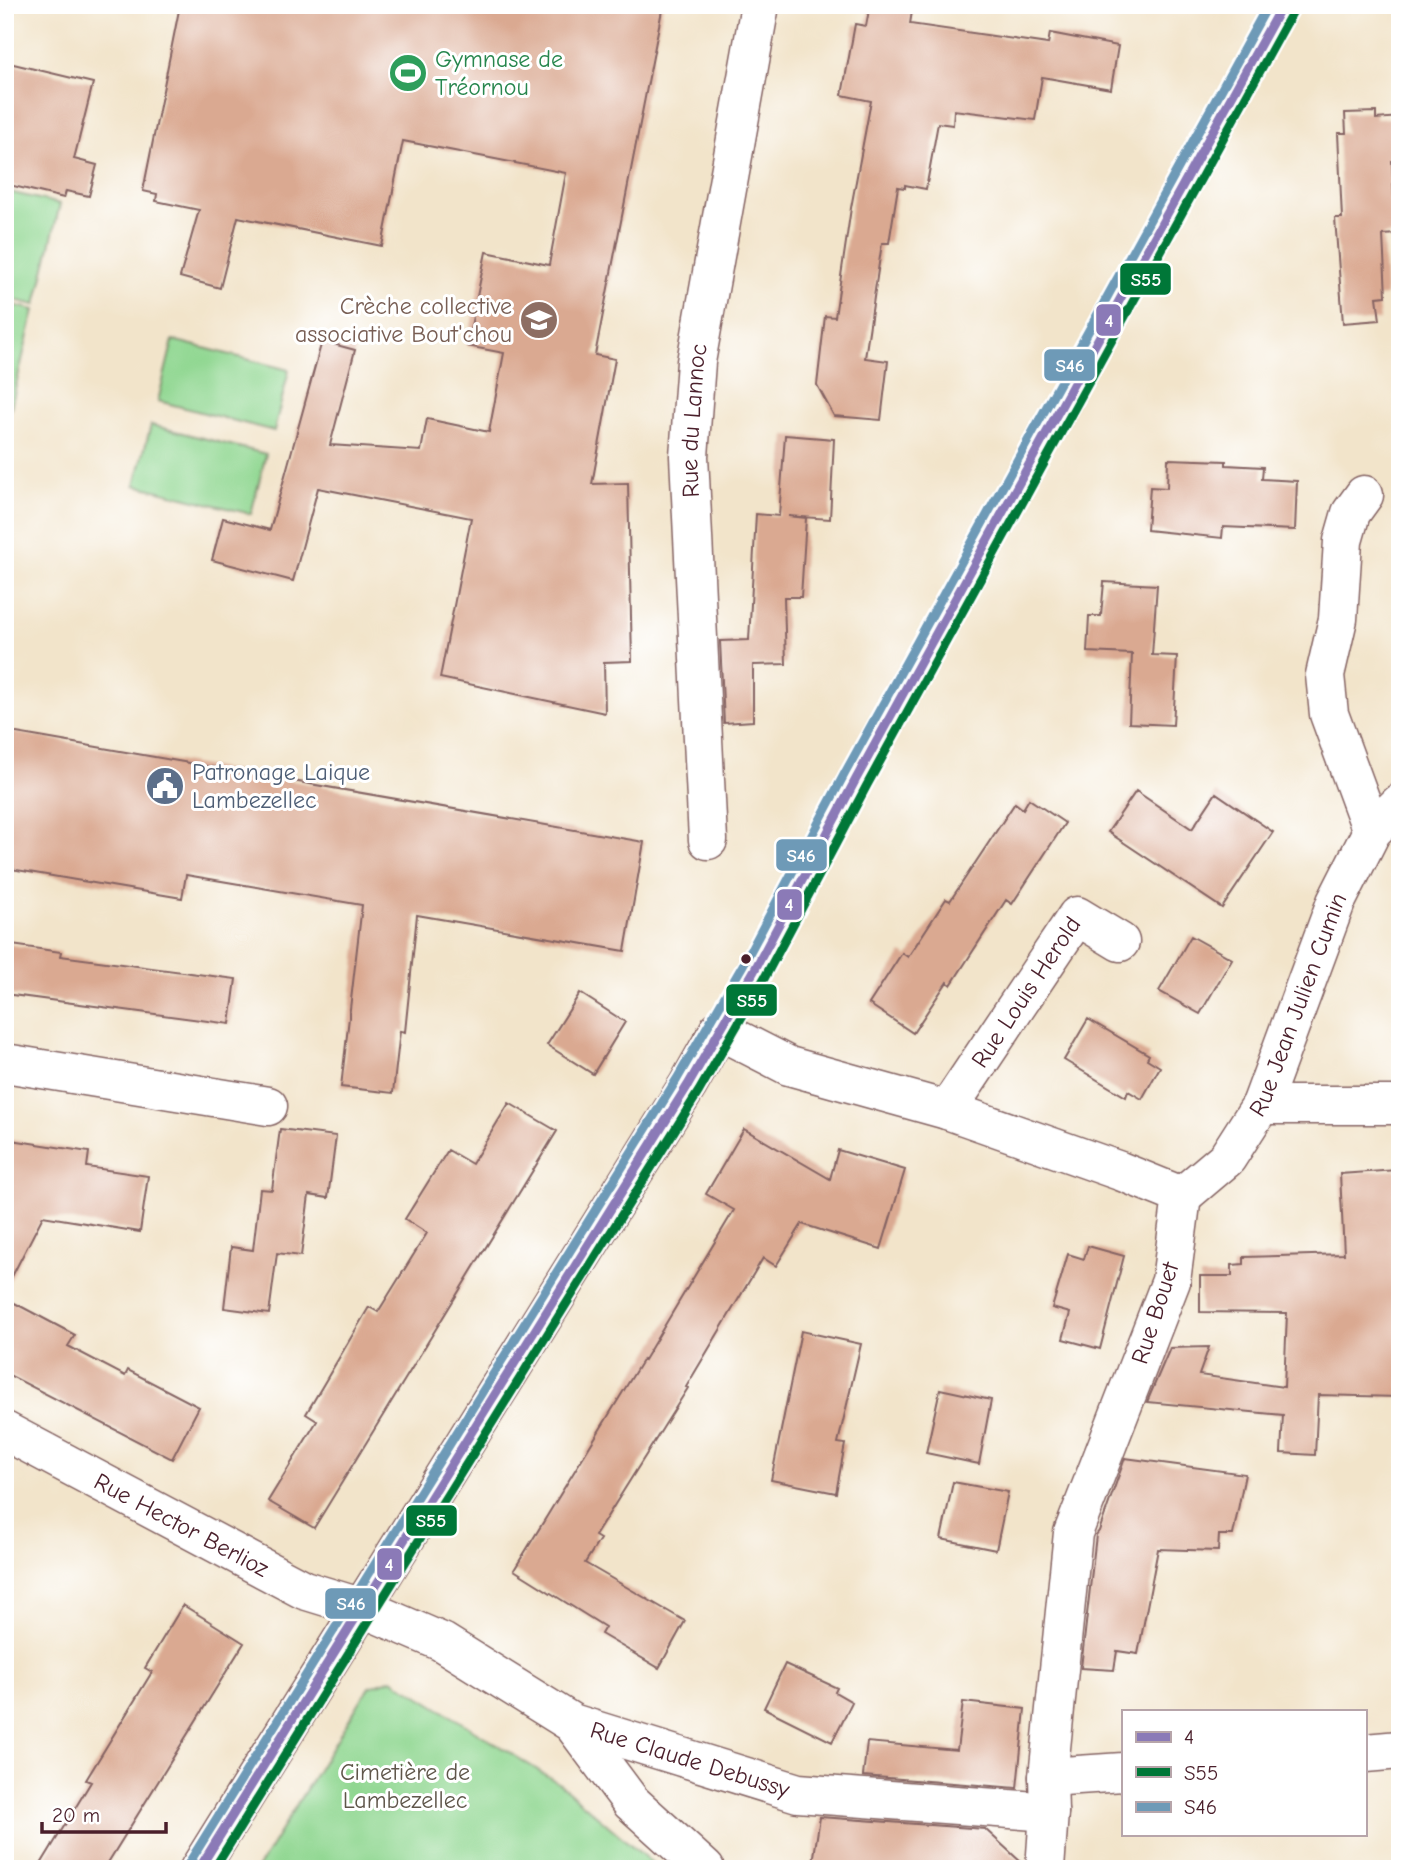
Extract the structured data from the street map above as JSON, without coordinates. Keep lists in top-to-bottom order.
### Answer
{
  "streets": {
    "street": [
      "Rue du Lannoc",
      "Rue Louis Herold",
      "Rue Jean Julien Cumin",
      "Rue Bouet",
      "Rue Hector Berlioz",
      "Rue Claude Debussy"
    ]
  },
  "crossings": [
    ["Rue Jean Julien Cumin", "Rue Bouet"],
    ["Rue Bouet", "Rue Claude Debussy"],
    ["Rue Hector Berlioz", "Rue Claude Debussy"]
  ],
  "parks": ["Cimetière de Lambezellec"],
  "places": {
    "sports": ["Gymnase de Tréornou"],
    "school or university": ["Crèche collective associative Bout'chou"],
    "public building": ["Patronage Laique Lambezellec"]
  },
  "lines": ["transit line 4", "transit line S46", "transit line S55"],
  "legend": ["4", "S55", "S46"],
  "scale_bar": "20 m"
}
